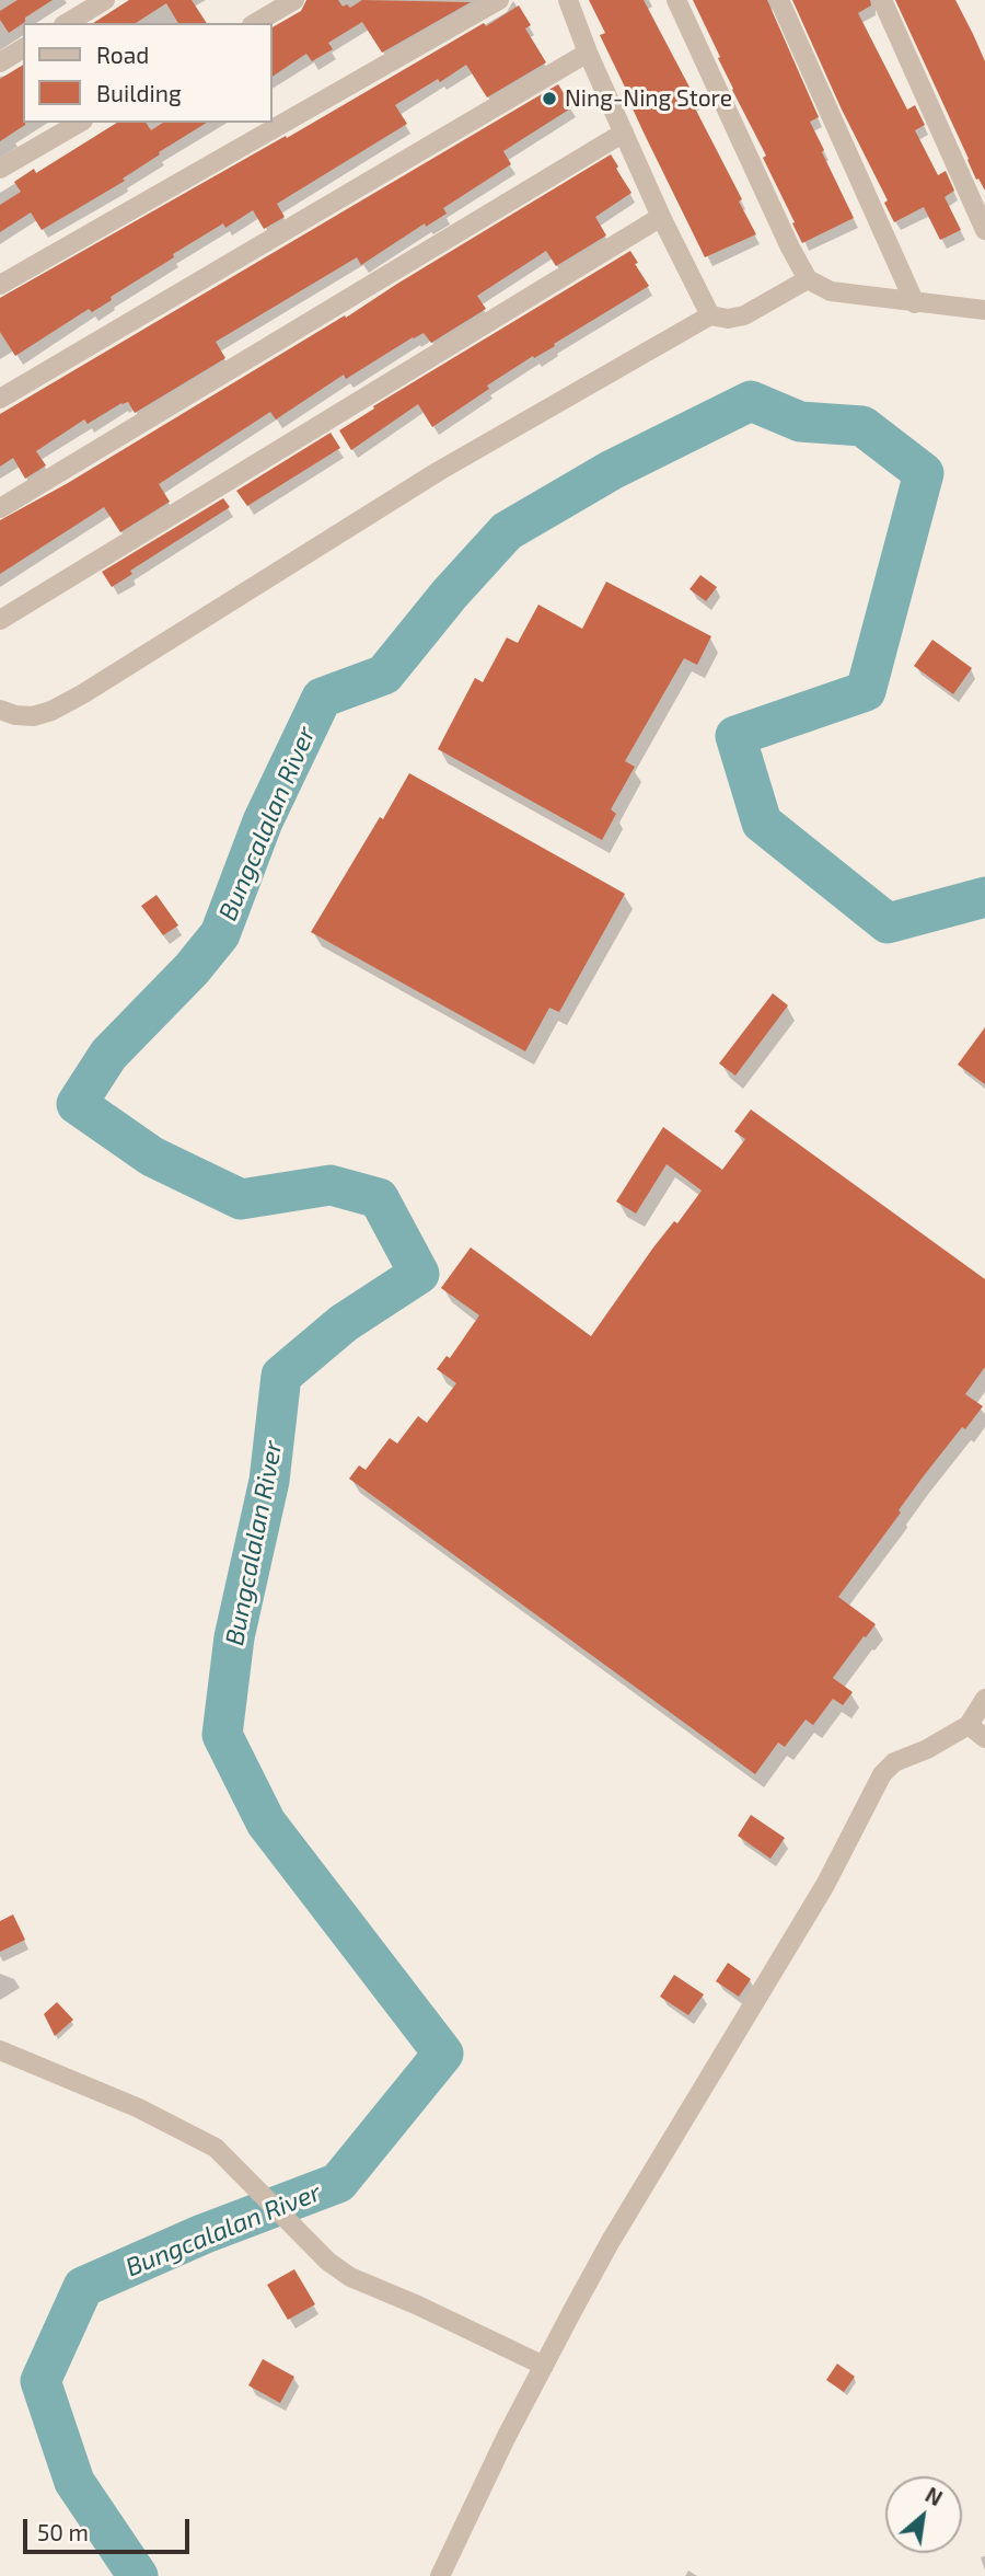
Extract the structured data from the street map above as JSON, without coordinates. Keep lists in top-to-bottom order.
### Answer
{
  "water": ["Bungcalalan River"],
  "places": ["Ning-Ning Store"],
  "legend": ["Road", "Building"],
  "scale_bar": "50 m",
  "north": "top right"
}
